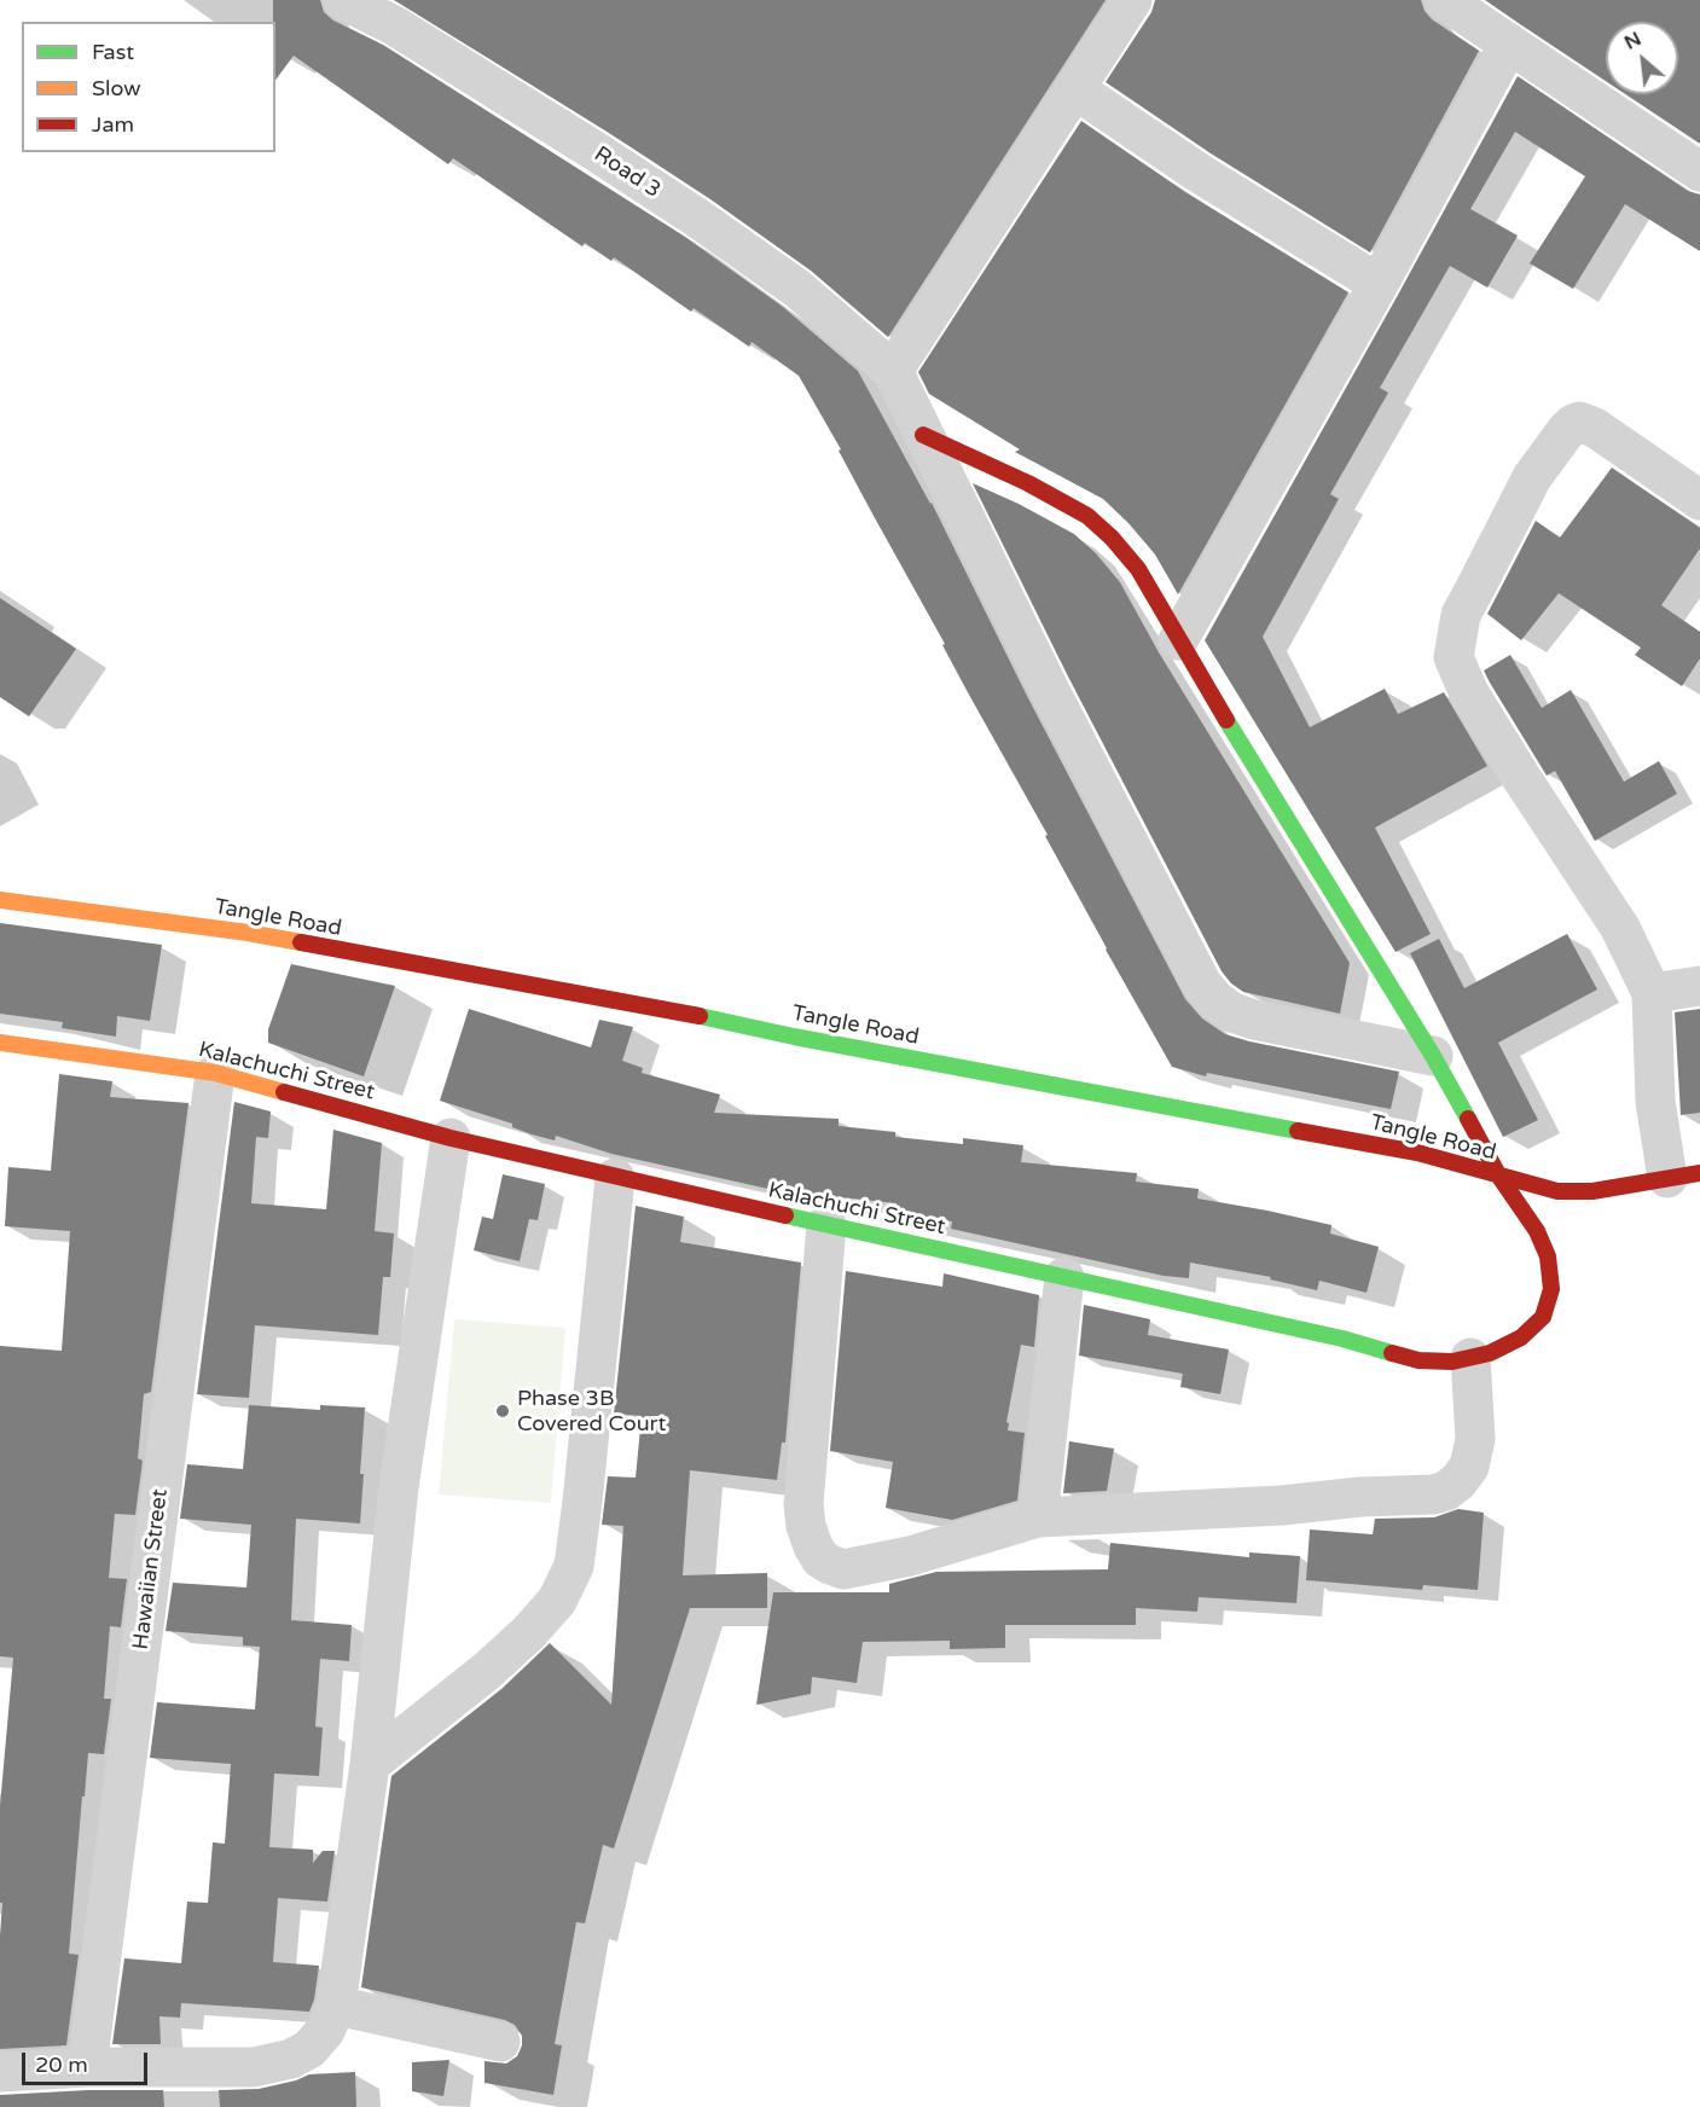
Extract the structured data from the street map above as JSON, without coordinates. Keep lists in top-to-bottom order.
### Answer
{
  "streets": {
    "street": [
      "Road 3",
      "Tangle Road",
      "Kalachuchi Street",
      "Hawaiian Street"
    ]
  },
  "crossings": [
    ["Tangle Road", "Kalachuchi Street"],
    ["Kalachuchi Street", "Hawaiian Street"]
  ],
  "places": ["Phase 3B Covered Court"],
  "legend": ["Fast", "Slow", "Jam"],
  "scale_bar": "20 m",
  "north": "top left"
}
